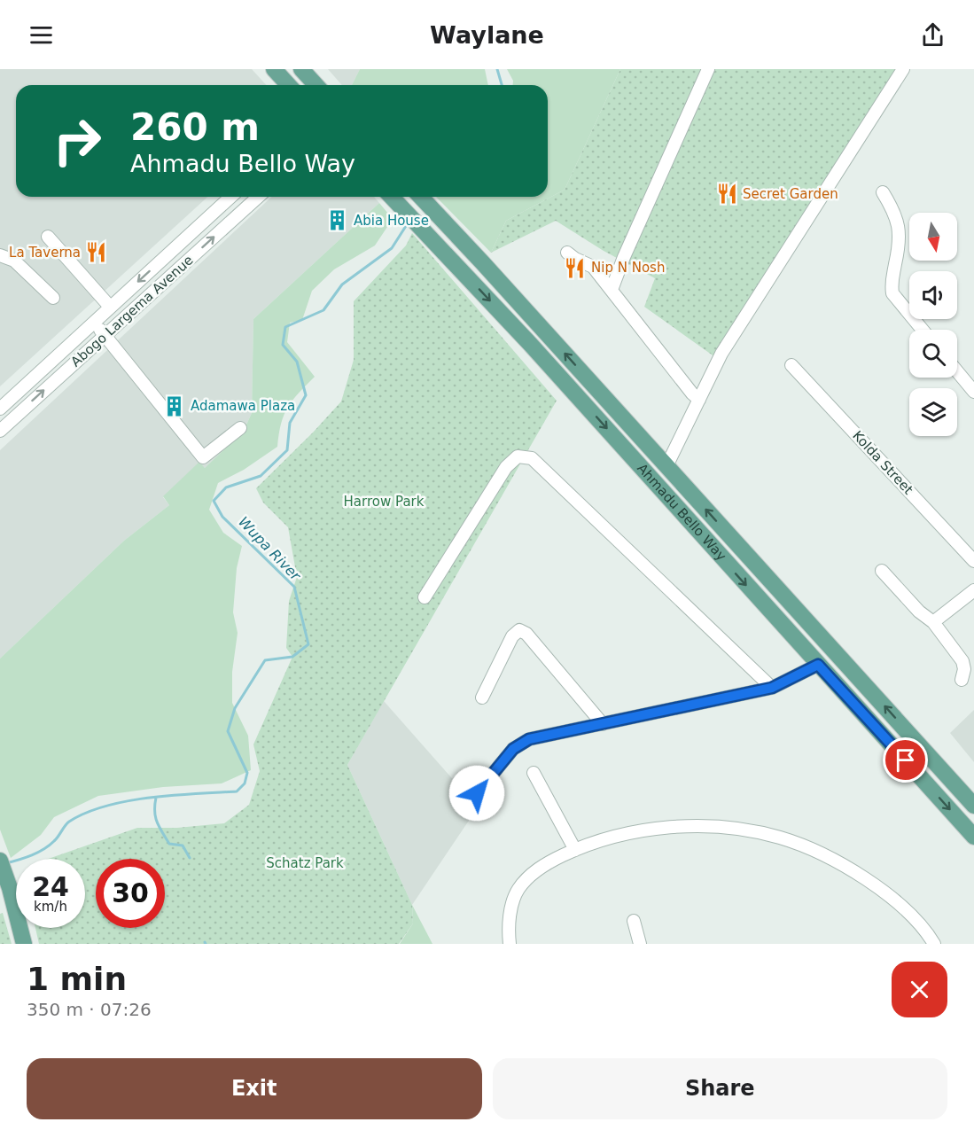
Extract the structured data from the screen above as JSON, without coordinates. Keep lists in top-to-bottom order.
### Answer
{
  "streets": {
    "main road": ["Ahmadu Bello Way"],
    "street": ["Abogo Largema Avenue", "Kolda Street"]
  },
  "water": ["Wupa River"],
  "parks": ["Harrow Park", "Schatz Park"],
  "places": {
    "restaurant": ["Secret Garden", "La Taverna", "Nip N Nosh"],
    "building": ["Abia House", "Adamawa Plaza"]
  },
  "north": "bottom",
  "page": {
    "header": "Waylane",
    "turn": ["260 m", "Ahmadu Bello Way"],
    "speed": "24 km/h",
    "limit": "30",
    "heading": ["1 min", "350 m · 07:26"],
    "buttons": ["Exit", "Share"]
  }
}
